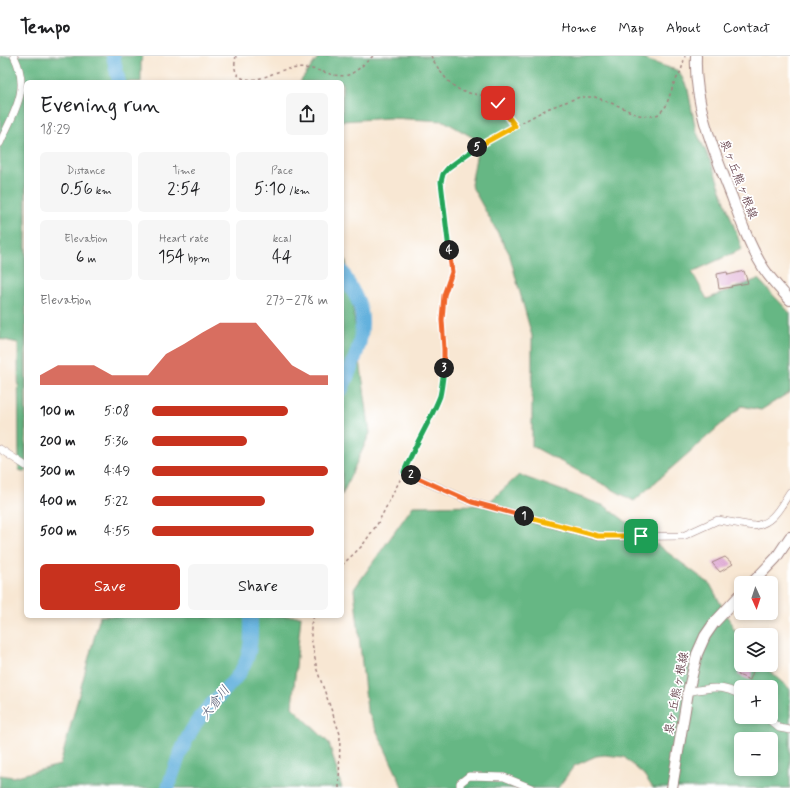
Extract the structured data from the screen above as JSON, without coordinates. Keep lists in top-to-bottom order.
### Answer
{
  "streets": {
    "main road": ["泉ヶ丘熊ヶ根線"]
  },
  "water": ["大倉川"],
  "north": "bottom",
  "page": {
    "header": "Tempo",
    "nav": [
      "Home",
      "Map",
      "About",
      "Contact"
    ],
    "heading": ["Evening run", "18:29"],
    "pins": [
      "5",
      "4",
      "3",
      "2",
      "1"
    ],
    "stats": [
      ["Distance", "0.56 km"],
      ["Time", "2:54"],
      ["Pace", "5:10 /km"],
      ["Elevation", "6 m"],
      ["Heart rate", "154 bpm"],
      ["kcal", "44"]
    ],
    "chart": ["Elevation", "273–278 m"],
    "list": [
      {
        "name": "100 m",
        "note": "5:08"
      },
      {
        "name": "200 m",
        "note": "5:36"
      },
      {
        "name": "300 m",
        "note": "4:49"
      },
      {
        "name": "400 m",
        "note": "5:22"
      },
      {
        "name": "500 m",
        "note": "4:55"
      }
    ],
    "buttons": ["Save", "Share"],
    "map_buttons": ["+", "−"]
  }
}
